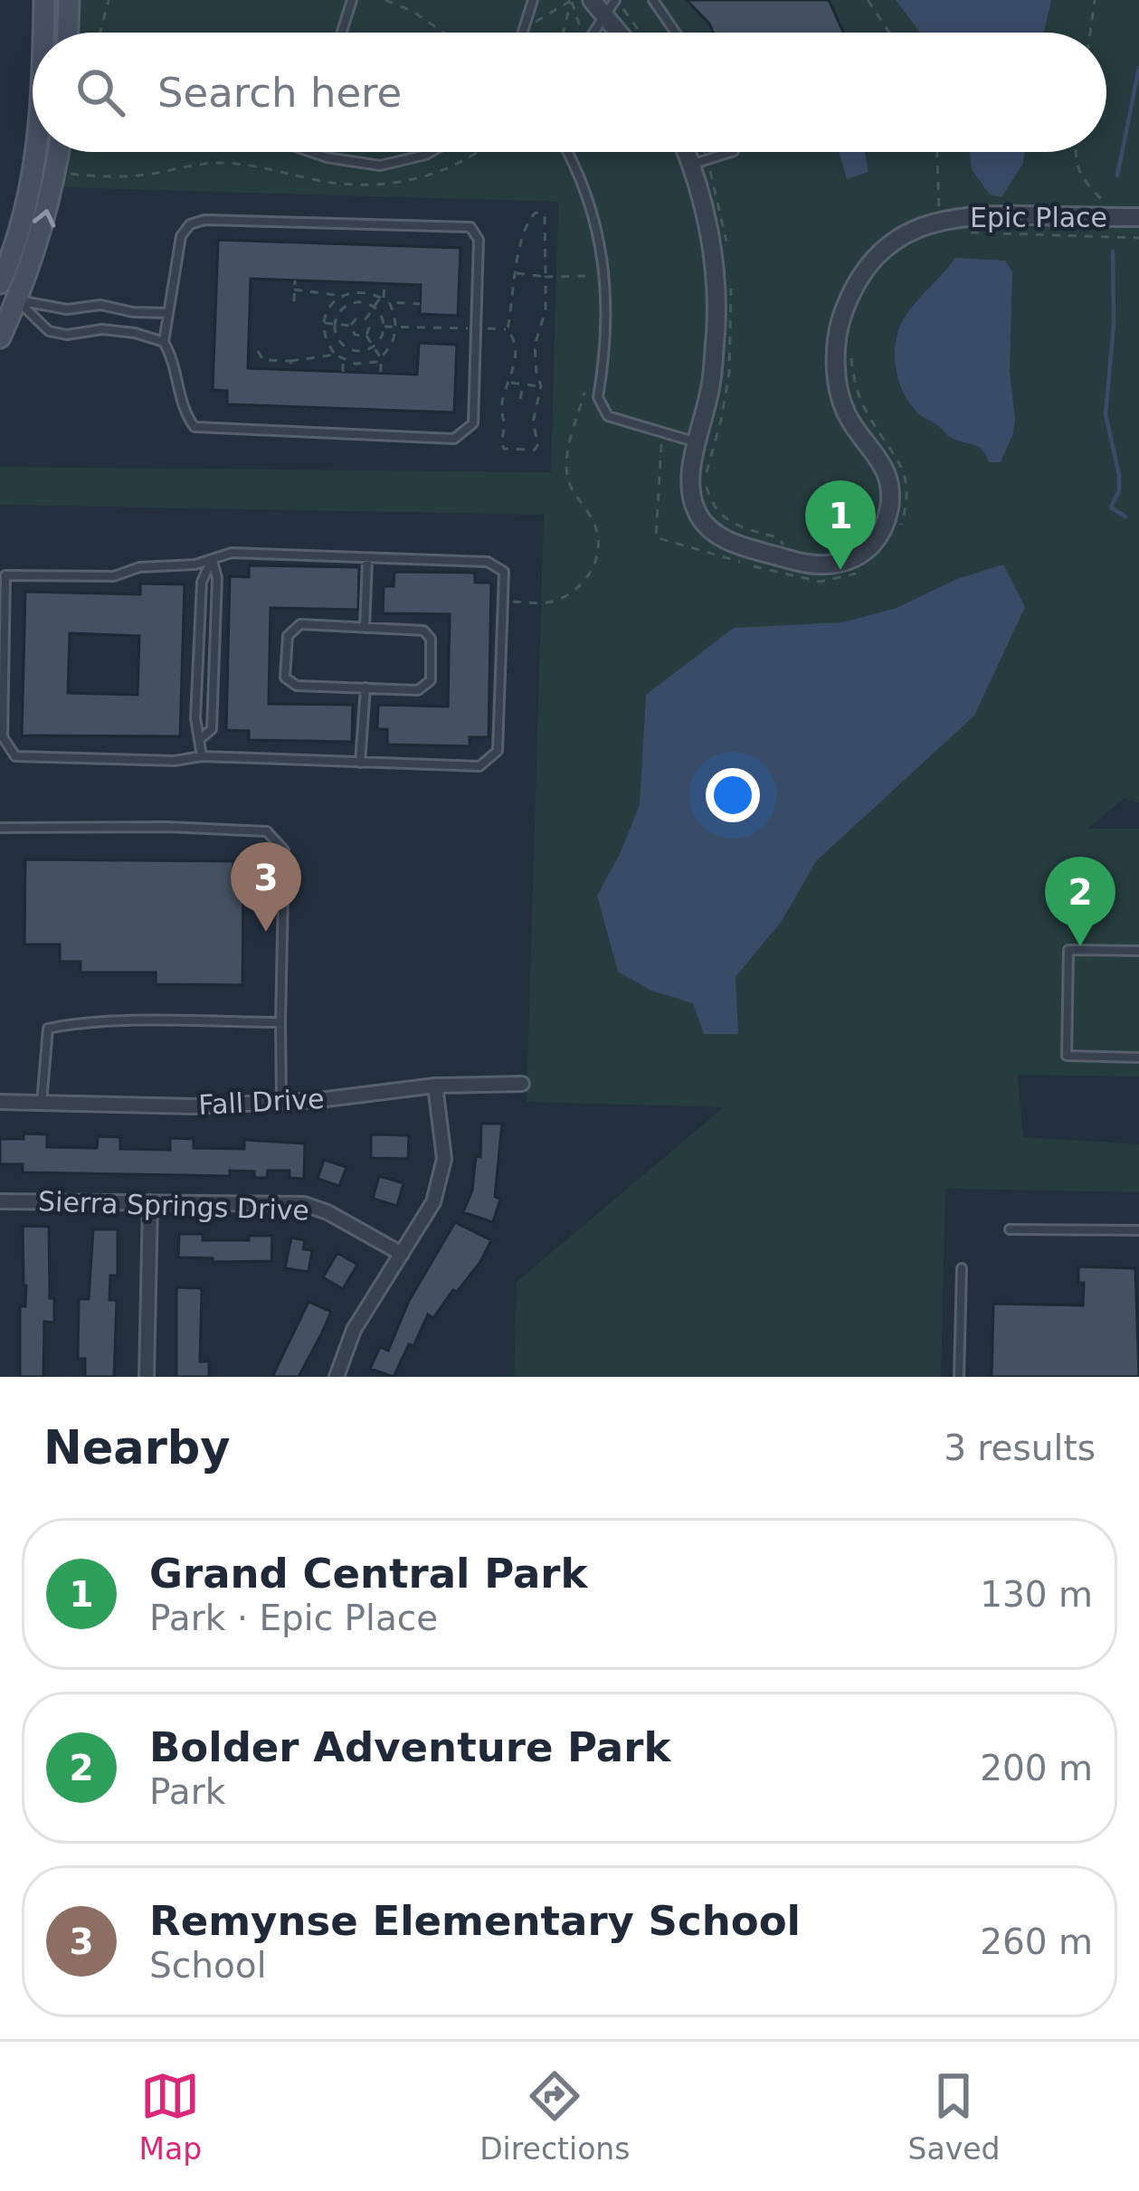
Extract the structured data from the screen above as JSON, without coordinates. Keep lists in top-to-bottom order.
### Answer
{
  "streets": {
    "street": ["Epic Place", "Fall Drive", "Sierra Springs Drive"]
  },
  "page": {
    "search": "Search here",
    "pins": ["1", "3", "2"],
    "heading": ["Nearby", "3 results"],
    "list": [
      {
        "mark": "1",
        "name": "Grand Central Park",
        "note": "Park · Epic Place",
        "value": "130 m"
      },
      {
        "mark": "2",
        "name": "Bolder Adventure Park",
        "note": "Park",
        "value": "200 m"
      },
      {
        "mark": "3",
        "name": "Remynse Elementary School",
        "note": "School",
        "value": "260 m"
      }
    ],
    "nav": ["Map", "Directions", "Saved"]
  }
}
